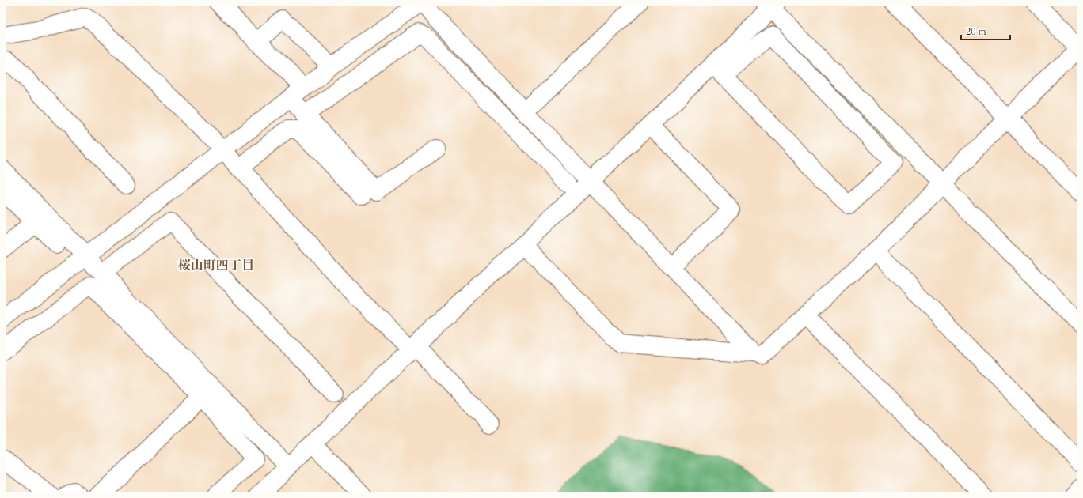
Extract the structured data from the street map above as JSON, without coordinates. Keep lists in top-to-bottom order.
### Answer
{
  "districts": ["桜山町四丁目"],
  "scale_bar": "20 m"
}
